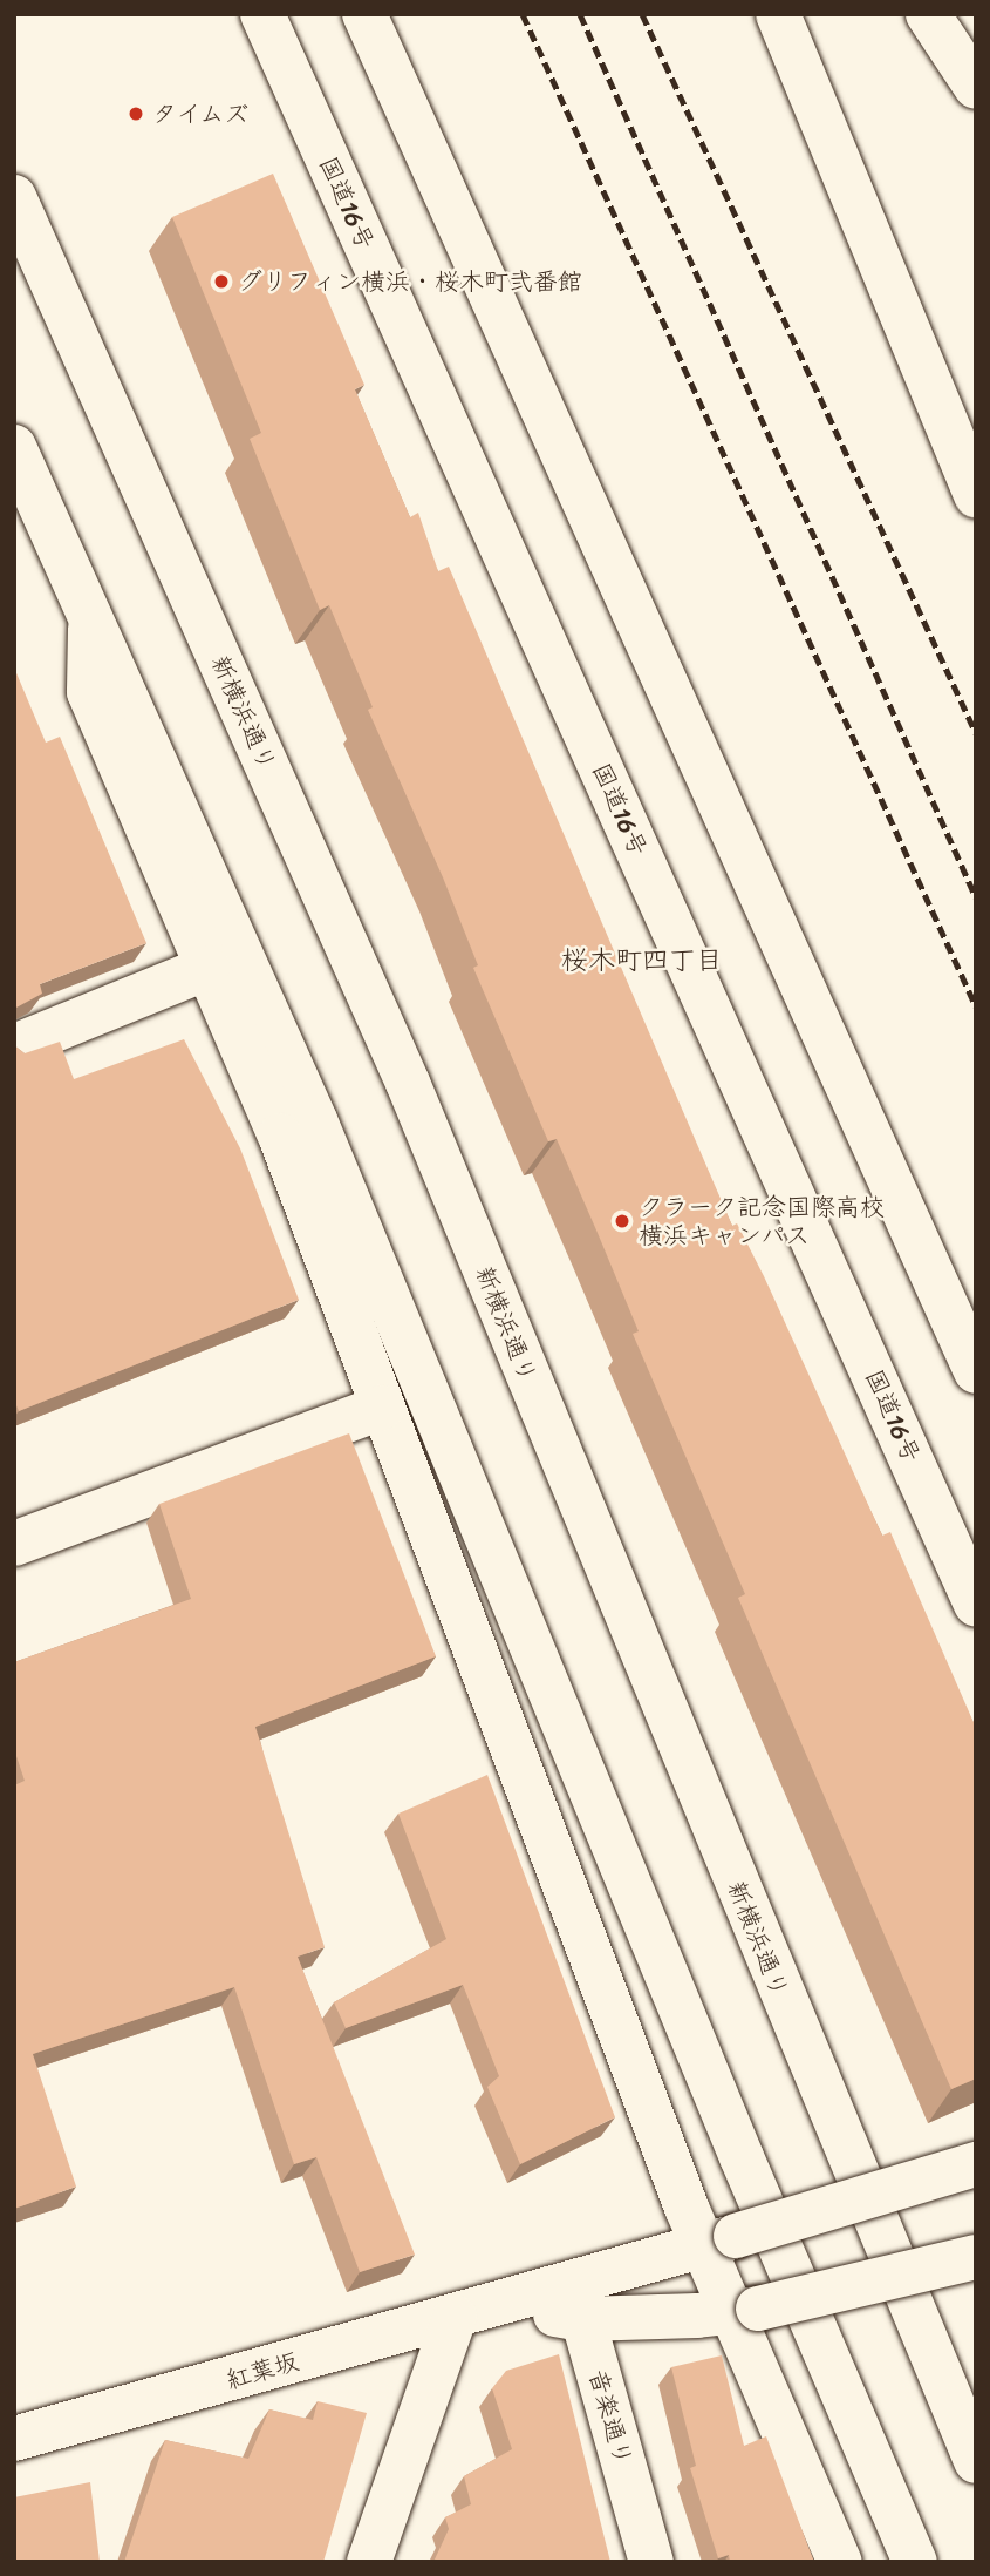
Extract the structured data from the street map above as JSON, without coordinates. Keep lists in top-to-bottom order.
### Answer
{
  "streets": {
    "main road": [
      "国道16号",
      "新横浜通り",
      "紅葉坂",
      "音楽通り"
    ]
  },
  "crossings": [
    ["紅葉坂", "音楽通り"]
  ],
  "districts": ["桜木町四丁目"],
  "places": ["タイムズ", "グリフィン横浜・桜木町弐番館", "クラーク記念国際高校 横浜キャンパス"]
}
